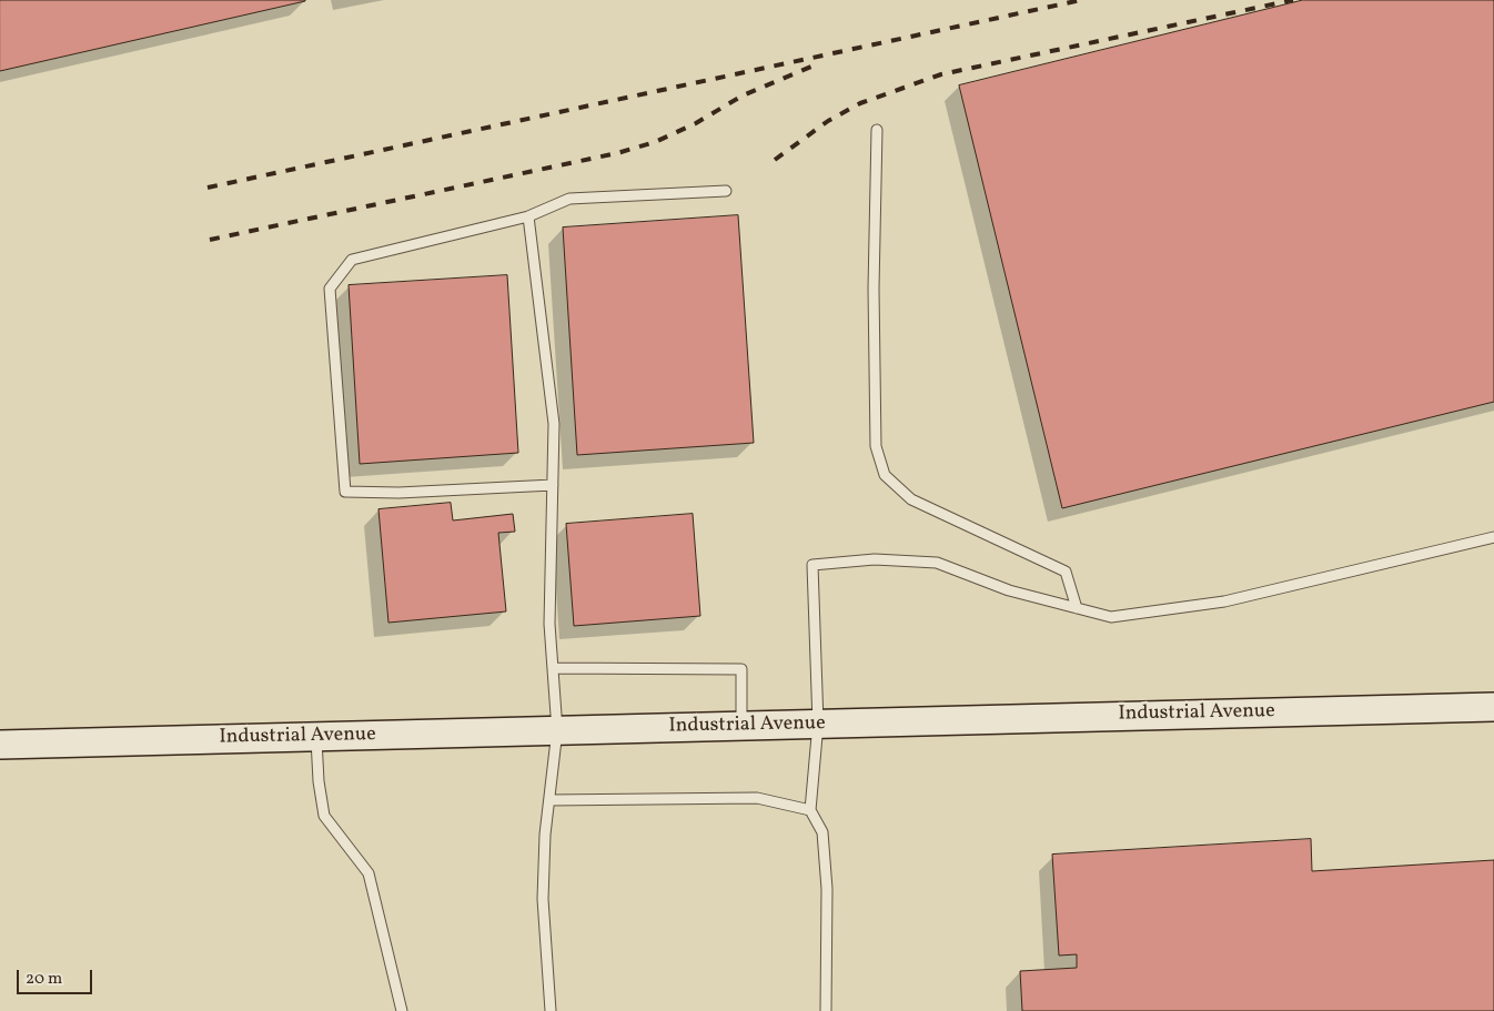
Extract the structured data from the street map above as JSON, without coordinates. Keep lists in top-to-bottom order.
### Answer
{
  "streets": {
    "street": ["Industrial Avenue"]
  },
  "scale_bar": "20 m"
}
